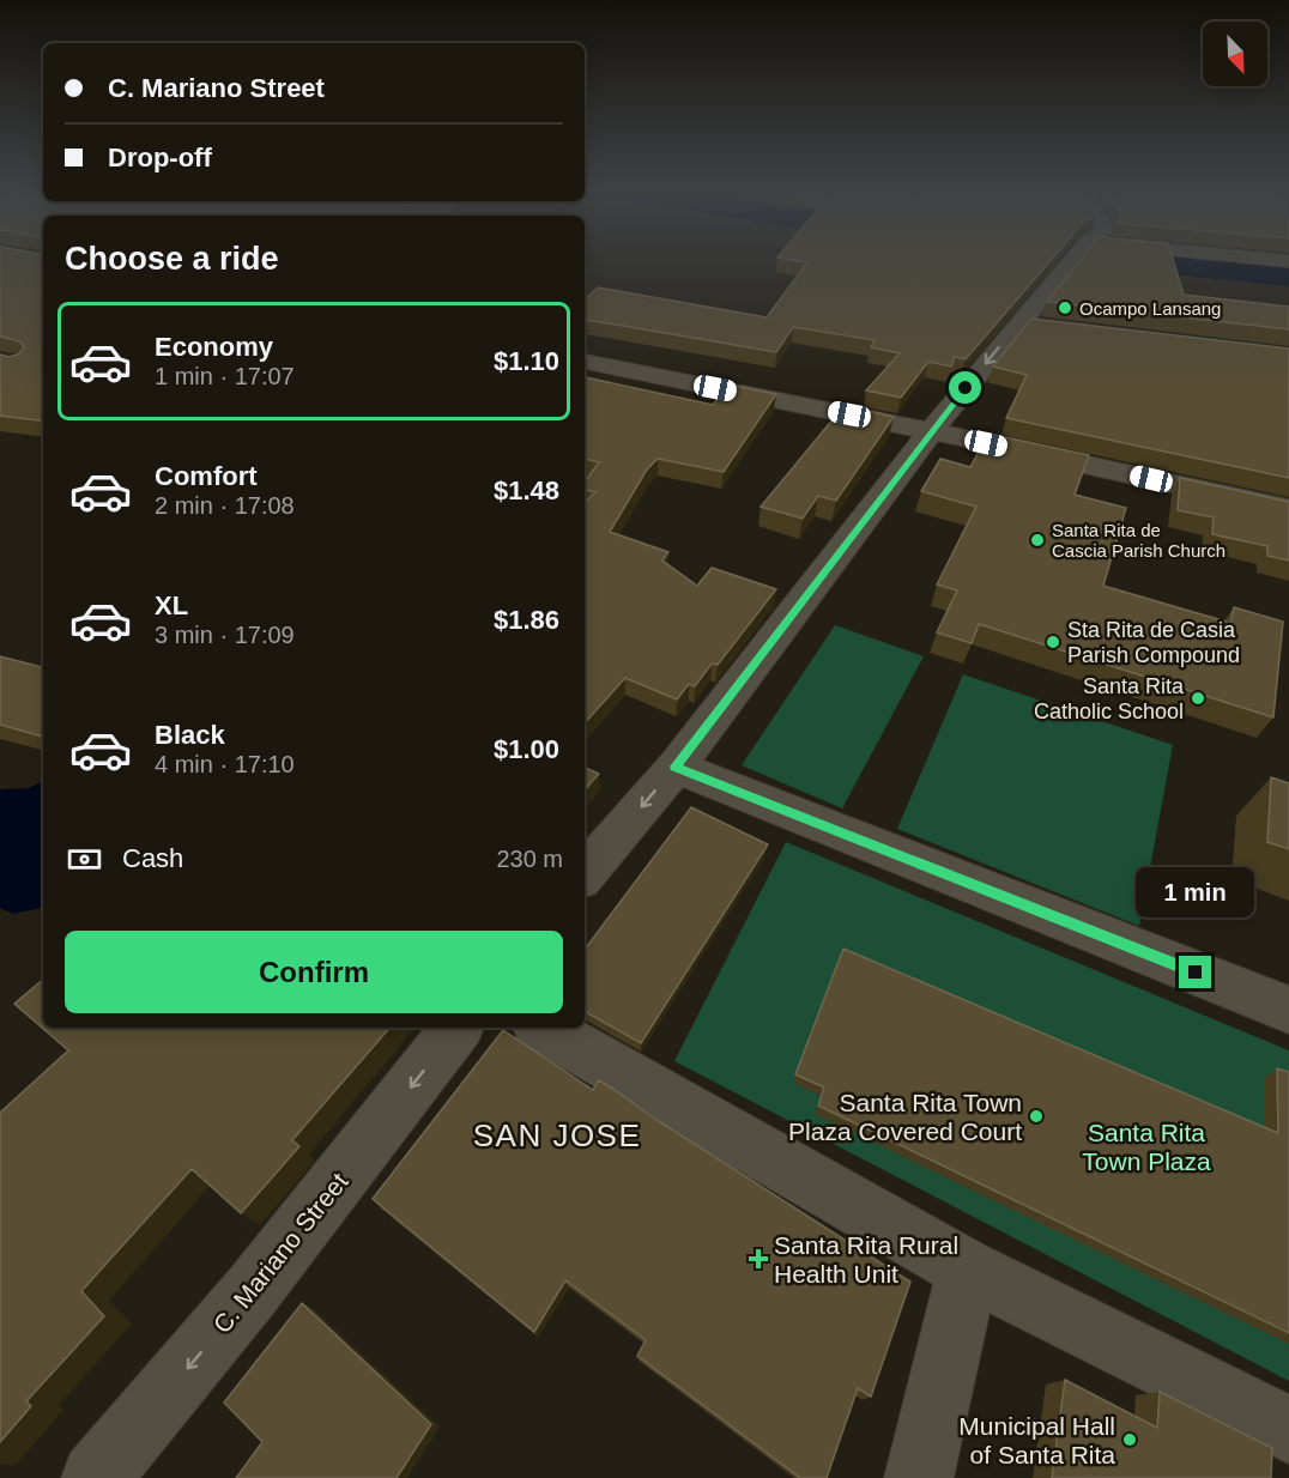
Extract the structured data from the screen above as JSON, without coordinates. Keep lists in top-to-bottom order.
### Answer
{
  "streets": {
    "street": ["C. Mariano Street"]
  },
  "one_way": ["C. Mariano Street"],
  "districts": ["SAN JOSE"],
  "parks": ["Santa Rita Town Plaza"],
  "places": {
    "other": [
      "Ocampo Lansang",
      "Santa Rita de Cascia Parish Church",
      "Sta Rita de Casia Parish Compound",
      "Santa Rita Catholic School",
      "Santa Rita Town Plaza Covered Court",
      "Municipal Hall of Santa Rita"
    ],
    "health": ["Santa Rita Rural Health Unit"]
  },
  "north": "bottom right",
  "page": {
    "banner": ["C. Mariano Street", "Drop-off"],
    "heading": "Choose a ride",
    "list": [
      {
        "name": "Economy",
        "note": "1 min · 17:07",
        "value": "$1.10"
      },
      {
        "name": "Comfort",
        "note": "2 min · 17:08",
        "value": "$1.48"
      },
      {
        "name": "XL",
        "note": "3 min · 17:09",
        "value": "$1.86"
      },
      {
        "name": "Black",
        "note": "4 min · 17:10",
        "value": "$1.00"
      }
    ],
    "pay": ["Cash", "230 m"],
    "bubble": "1 min",
    "buttons": "Confirm"
  }
}
